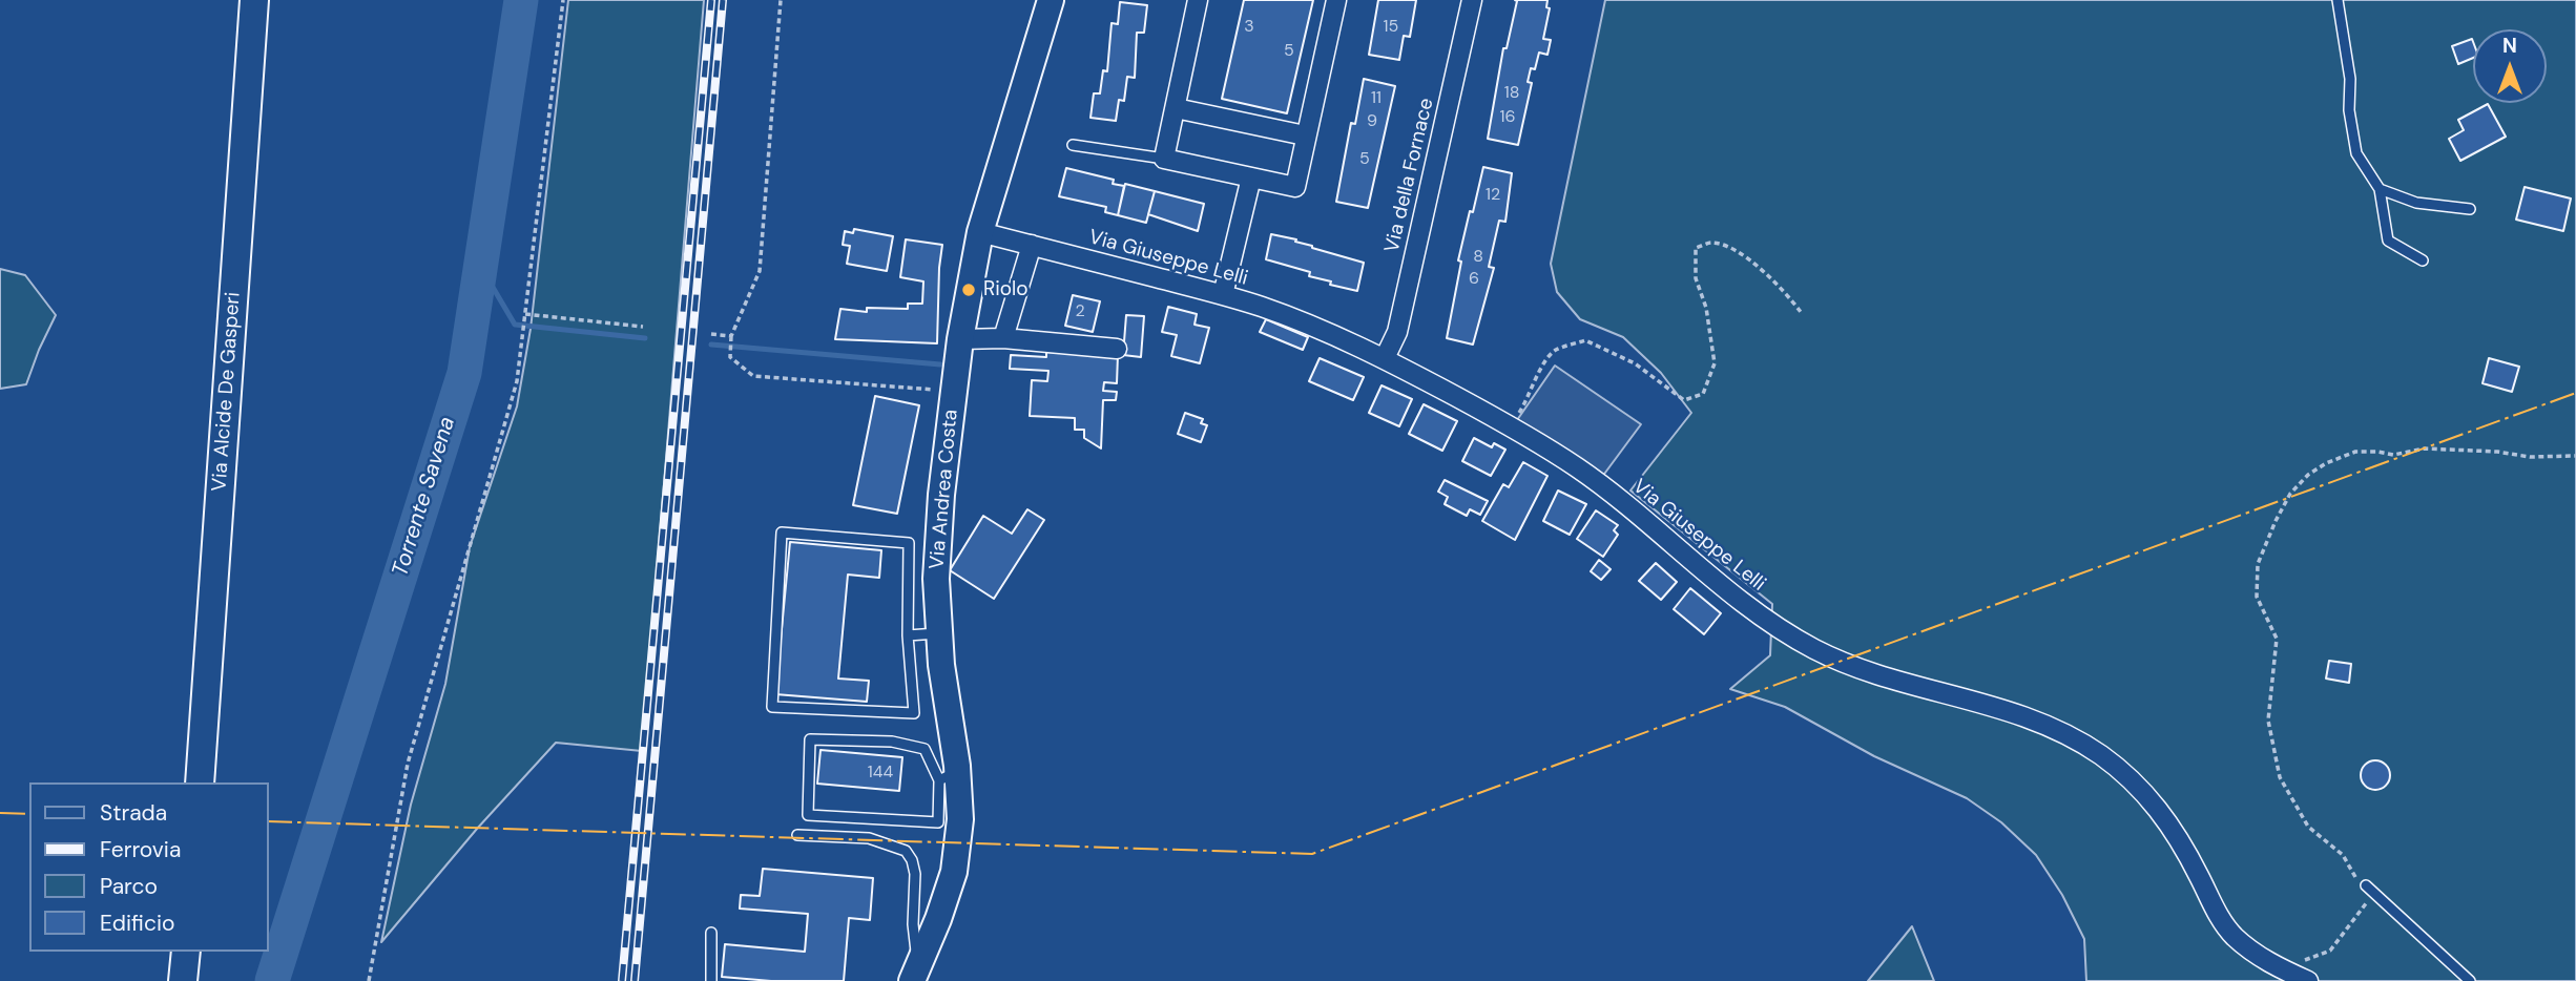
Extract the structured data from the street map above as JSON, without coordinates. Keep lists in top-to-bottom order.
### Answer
{
  "streets": {
    "main road": ["Via Alcide De Gasperi", "Via Andrea Costa"],
    "street": ["Via della Fornace", "Via Giuseppe Lelli"]
  },
  "crossings": [
    ["Via della Fornace", "Via Giuseppe Lelli"],
    ["Via Giuseppe Lelli", "Via Andrea Costa"]
  ],
  "water": ["Torrente Savena"],
  "places": ["Riolo"],
  "house_numbers": [
    "3",
    "15",
    "5",
    "18",
    "11",
    "16",
    "9",
    "5",
    "12",
    "8",
    "6",
    "2",
    "144"
  ],
  "legend": [
    "Strada",
    "Ferrovia",
    "Parco",
    "Edificio"
  ],
  "north": "top"
}
